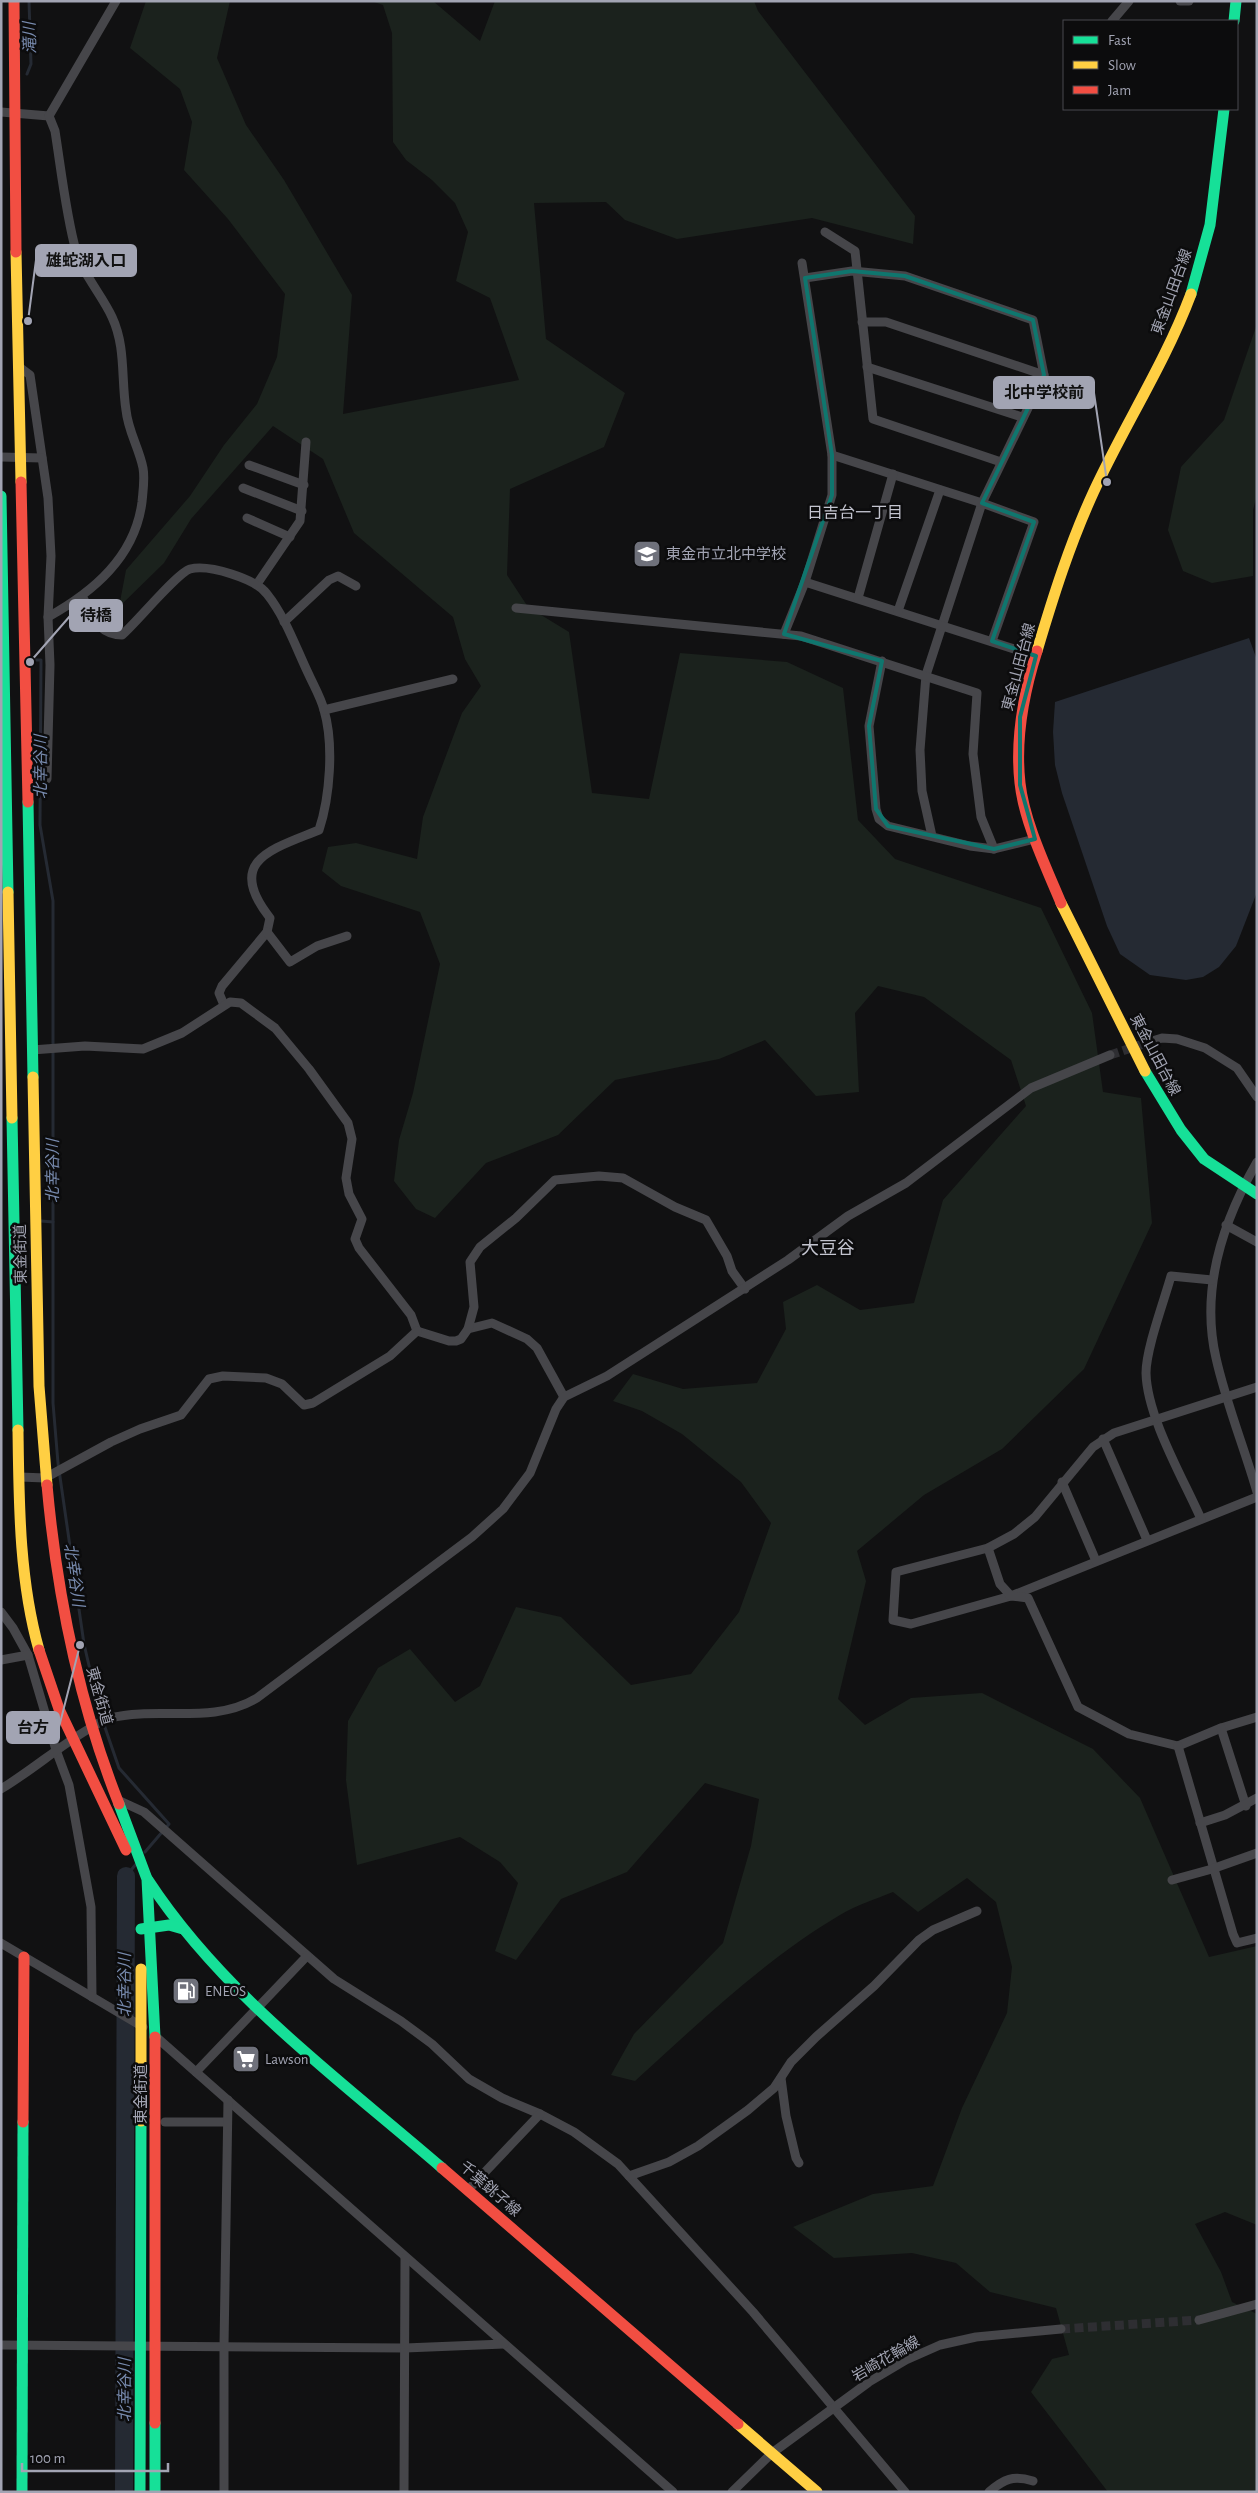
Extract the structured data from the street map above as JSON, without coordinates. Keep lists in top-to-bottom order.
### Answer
{
  "streets": {
    "main road": ["東金山田台線", "東金街道", "千葉銚子線"],
    "street": ["岩崎花輪線"]
  },
  "crossings": [
    ["東金街道", "千葉銚子線"],
    ["千葉銚子線", "岩崎花輪線"]
  ],
  "districts": ["日吉台一丁目", "大豆谷"],
  "water": ["滝川", "北幸谷川"],
  "places": {
    "other": [
      "雄蛇湖入口",
      "北中学校前",
      "待橋",
      "台方"
    ],
    "school or university": ["東金市立北中学校"],
    "fuel station": ["ENEOS"],
    "supermarket": ["Lawson"]
  },
  "legend": ["Fast", "Slow", "Jam"],
  "scale_bar": "100 m"
}
